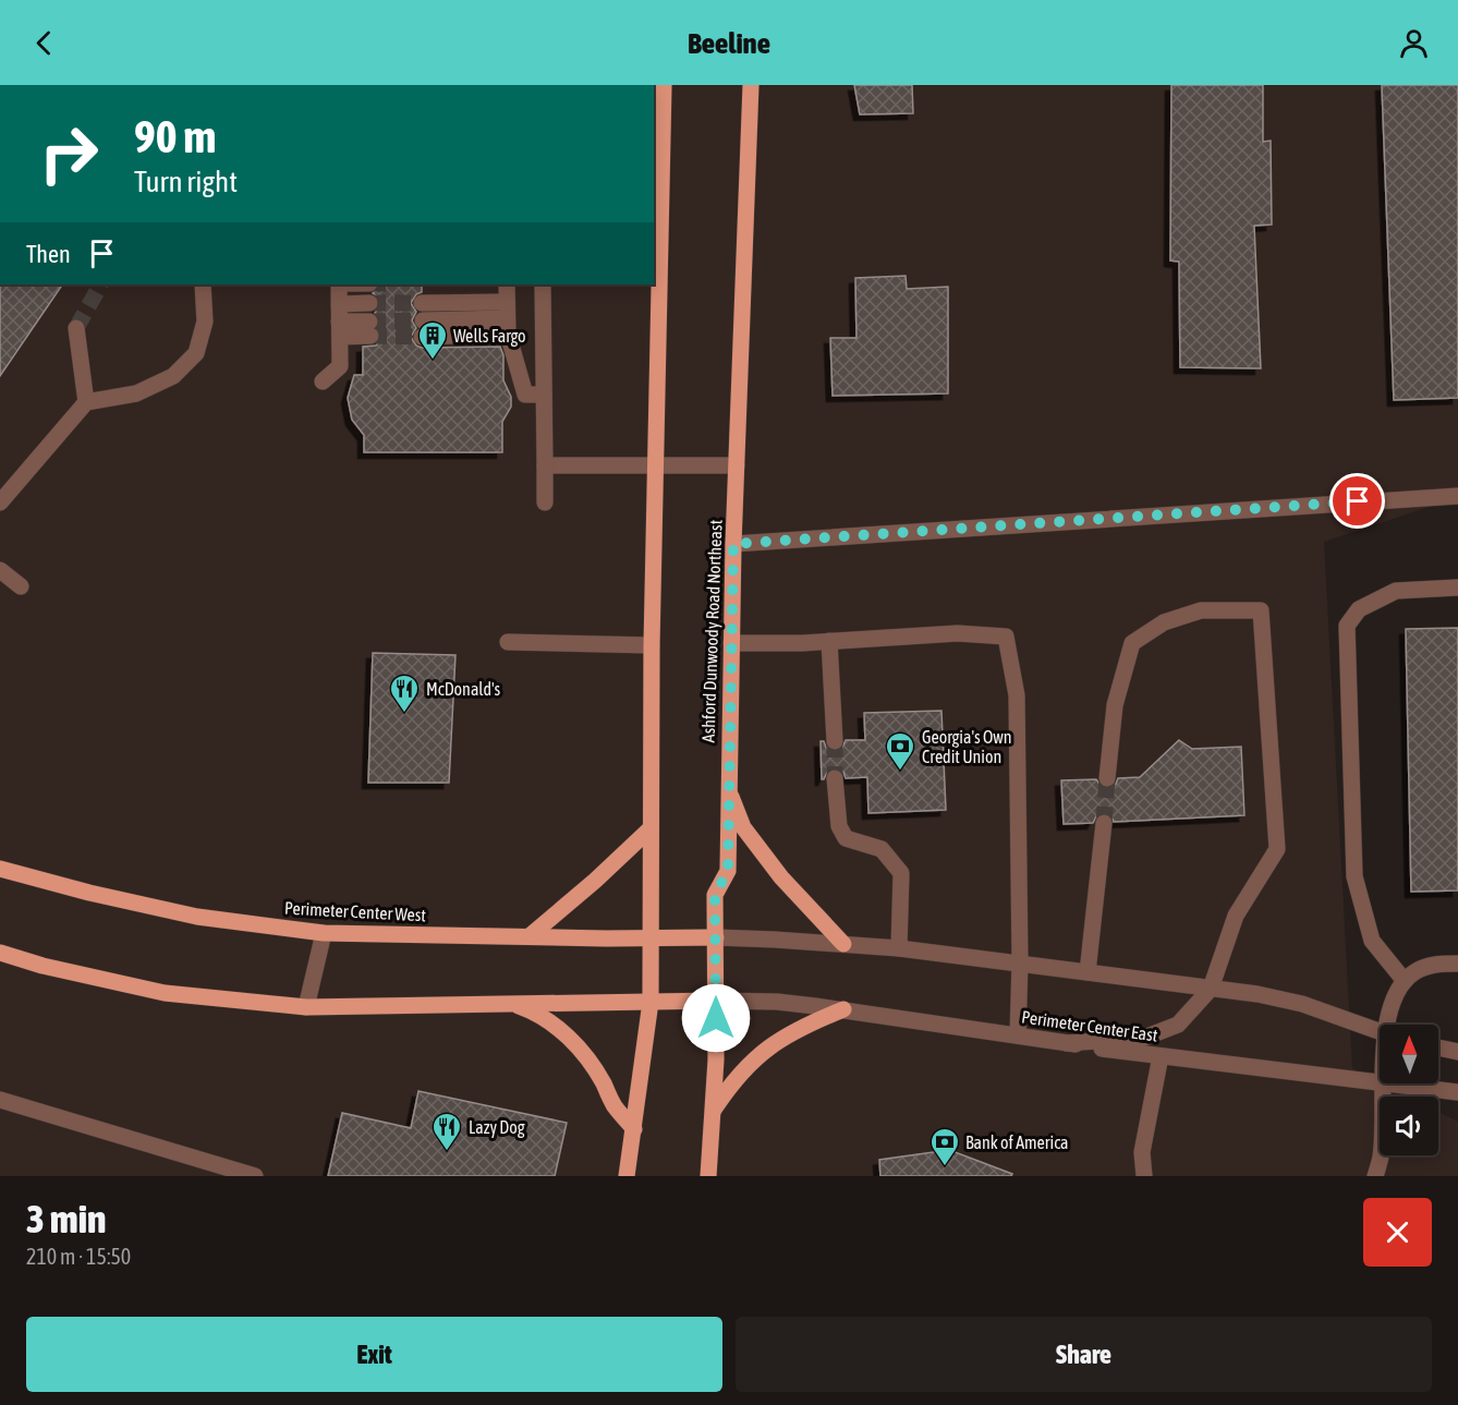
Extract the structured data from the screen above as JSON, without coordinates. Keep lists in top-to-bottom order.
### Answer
{
  "streets": {
    "main road": ["Ashford Dunwoody Road Northeast", "Perimeter Center West"],
    "street": ["Perimeter Center East"]
  },
  "crossings": [
    ["Ashford Dunwoody Road Northeast", "Perimeter Center West"],
    ["Ashford Dunwoody Road Northeast", "Perimeter Center East"]
  ],
  "places": {
    "building": ["Wells Fargo"],
    "restaurant": ["McDonald's", "Lazy Dog"],
    "bank": ["Georgia's Own Credit Union", "Bank of America"]
  },
  "north": "top",
  "page": {
    "header": "Beeline",
    "turn": ["90 m", "Turn right"],
    "then": "Then",
    "heading": ["3 min", "210 m · 15:50"],
    "buttons": ["Exit", "Share"]
  }
}
